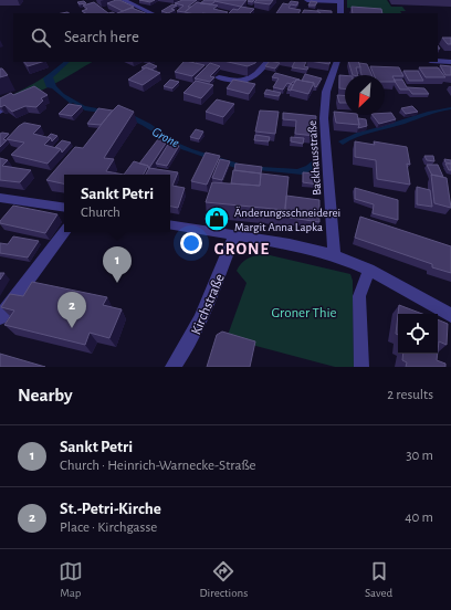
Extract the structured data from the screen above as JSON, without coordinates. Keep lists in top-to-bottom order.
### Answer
{
  "streets": {
    "street": ["Backhausstraße", "Kirchstraße"]
  },
  "districts": ["GRONE"],
  "water": ["Grone"],
  "parks": ["Groner Thie"],
  "places": {
    "shop": ["Änderungsschneiderei Margit Anna Lapka"]
  },
  "north": "bottom left",
  "page": {
    "search": "Search here",
    "popup": ["Sankt Petri", "Church"],
    "pins": ["1", "2"],
    "heading": ["Nearby", "2 results"],
    "list": [
      {
        "mark": "1",
        "name": "Sankt Petri",
        "note": "Church · Heinrich-Warnecke-Straße",
        "value": "30 m"
      },
      {
        "mark": "2",
        "name": "St.-Petri-Kirche",
        "note": "Place · Kirchgasse",
        "value": "40 m"
      }
    ],
    "nav": ["Map", "Directions", "Saved"]
  }
}
